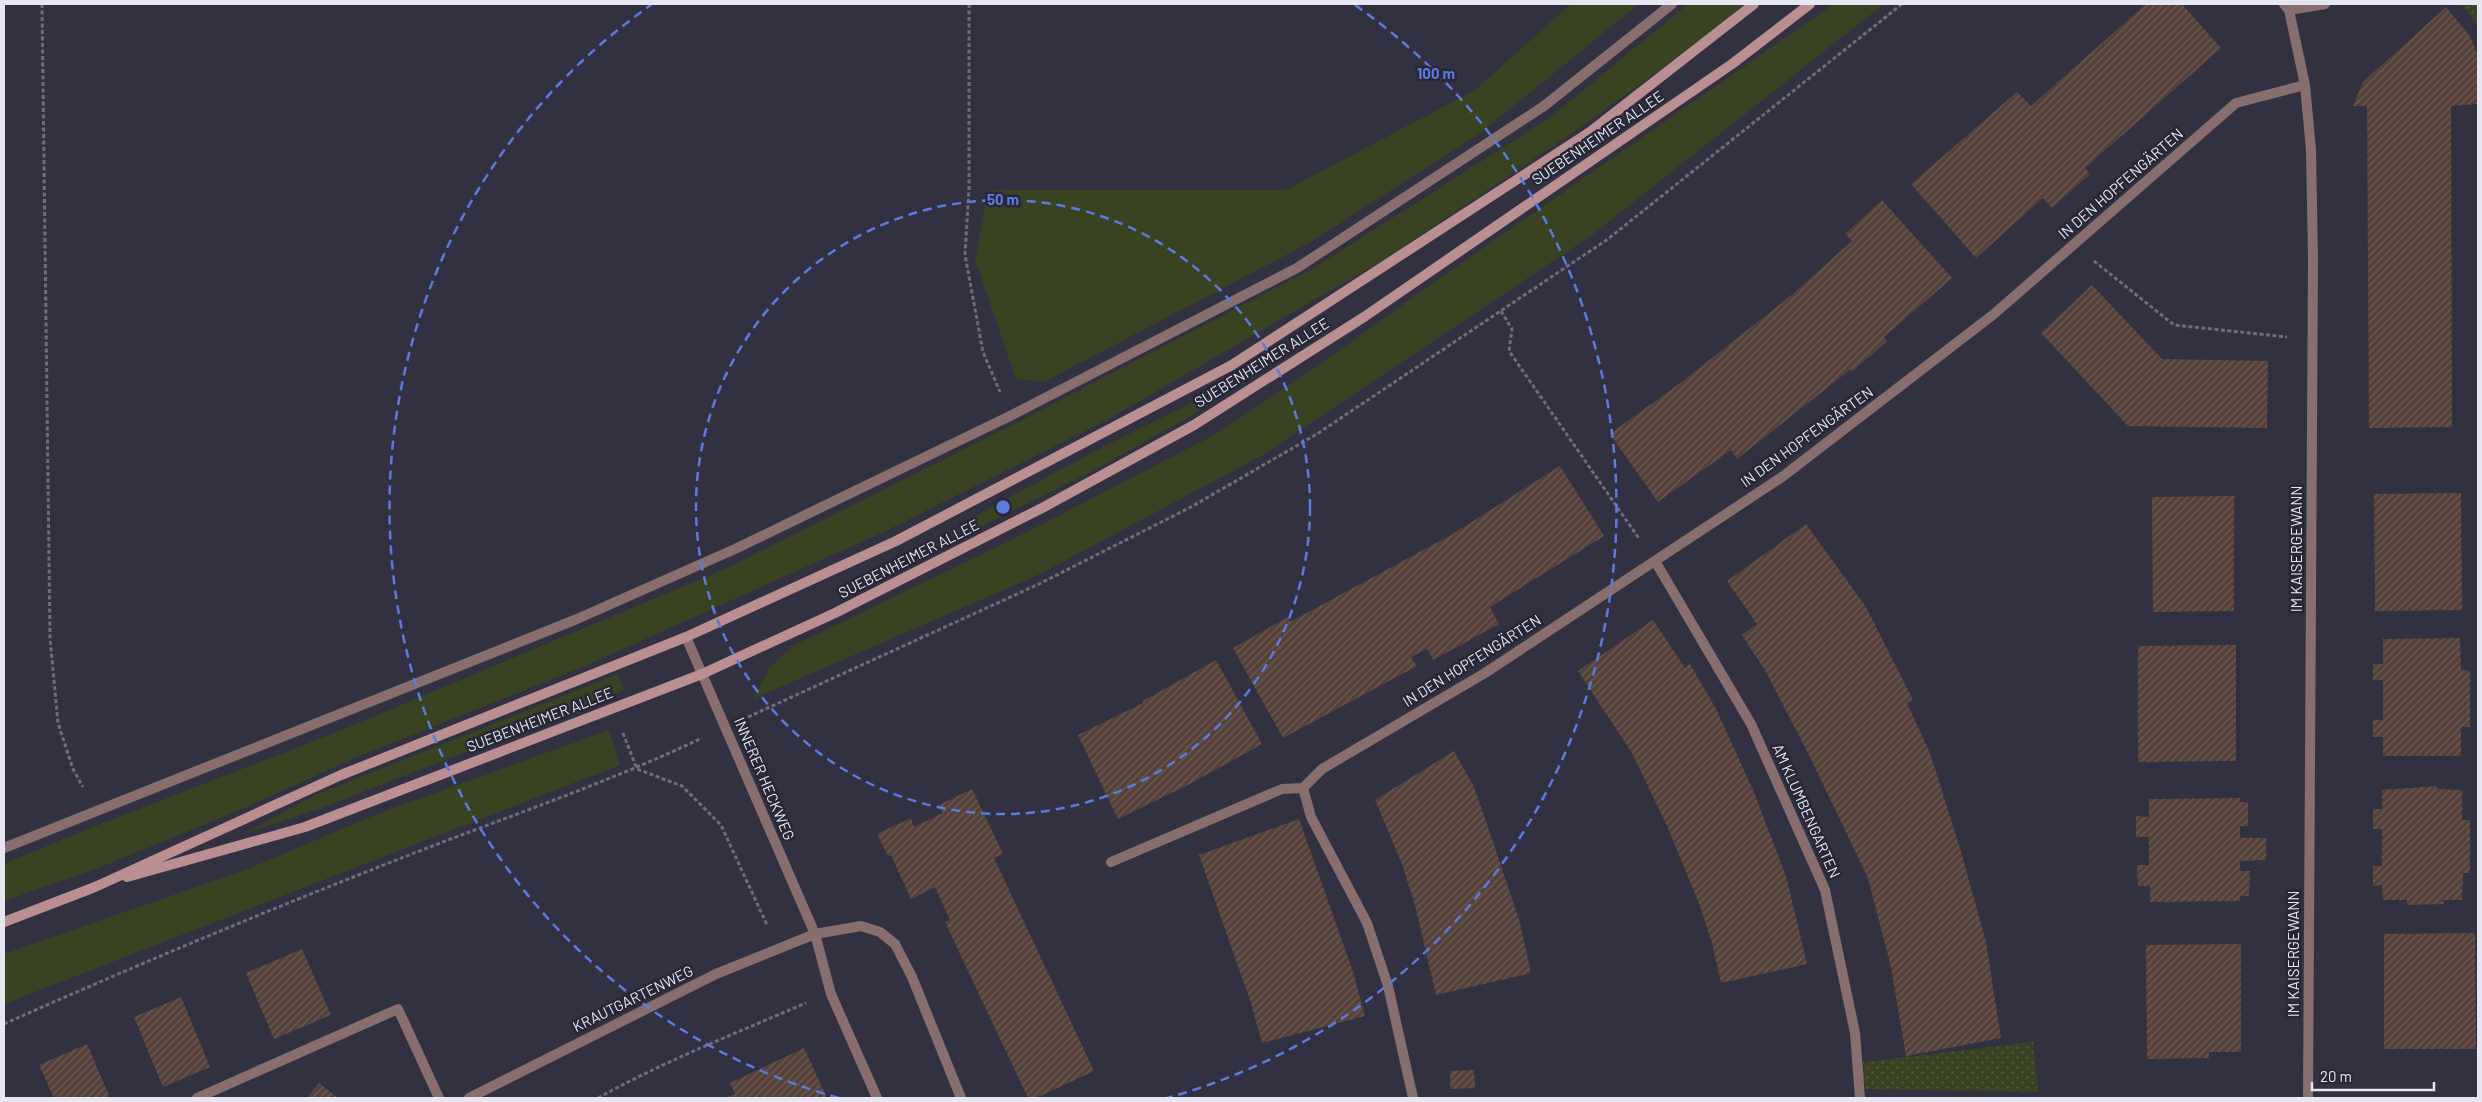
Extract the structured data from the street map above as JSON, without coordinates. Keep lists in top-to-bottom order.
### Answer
{
  "streets": {
    "main road": ["SUEBENHEIMER ALLEE"],
    "street": [
      "IN DEN HOPFENGÄRTEN",
      "IM KAISERGEWANN",
      "INNERER HECKWEG",
      "AM KLUMBENGARTEN",
      "KRAUTGARTENWEG"
    ]
  },
  "crossings": [
    ["SUEBENHEIMER ALLEE", "INNERER HECKWEG"],
    ["IN DEN HOPFENGÄRTEN", "IM KAISERGEWANN"],
    ["IN DEN HOPFENGÄRTEN", "AM KLUMBENGARTEN"],
    ["INNERER HECKWEG", "KRAUTGARTENWEG"]
  ],
  "scale_bar": "20 m",
  "rings": ["100 m", "50 m"]
}
